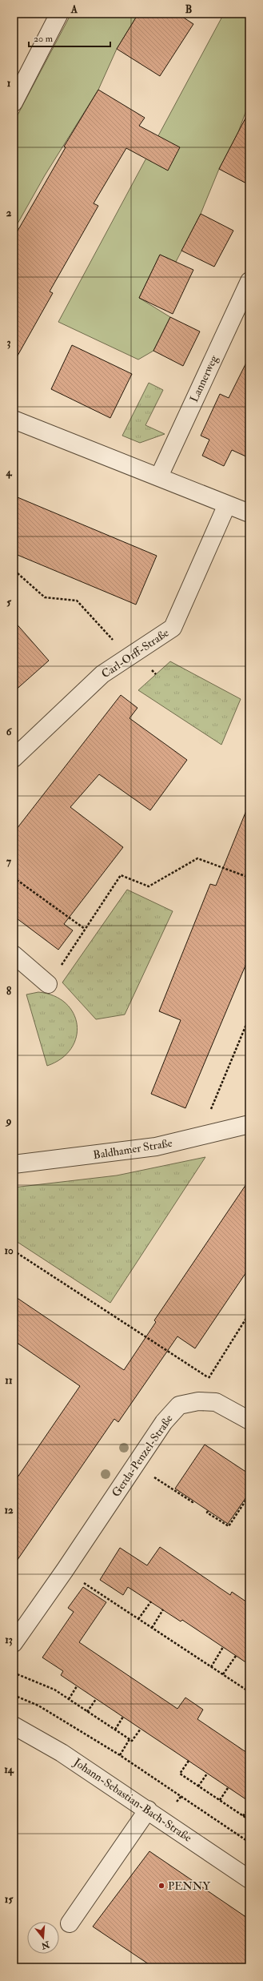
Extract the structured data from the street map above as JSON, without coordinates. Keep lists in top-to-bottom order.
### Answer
{
  "streets": {
    "street": [
      "Lannerweg",
      "Carl-Orff-Straße",
      "Baldhamer Straße",
      "Gerda-Penzel-Straße",
      "Johann-Sebastian-Bach-Straße"
    ]
  },
  "places": ["PENNY"],
  "scale_bar": "20 m",
  "north": "bottom",
  "grid": {
    "columns": ["A", "B"],
    "rows": [
      "1",
      "2",
      "3",
      "4",
      "5",
      "6",
      "7",
      "8",
      "9",
      "10",
      "11",
      "12",
      "13",
      "14",
      "15"
    ]
  }
}
